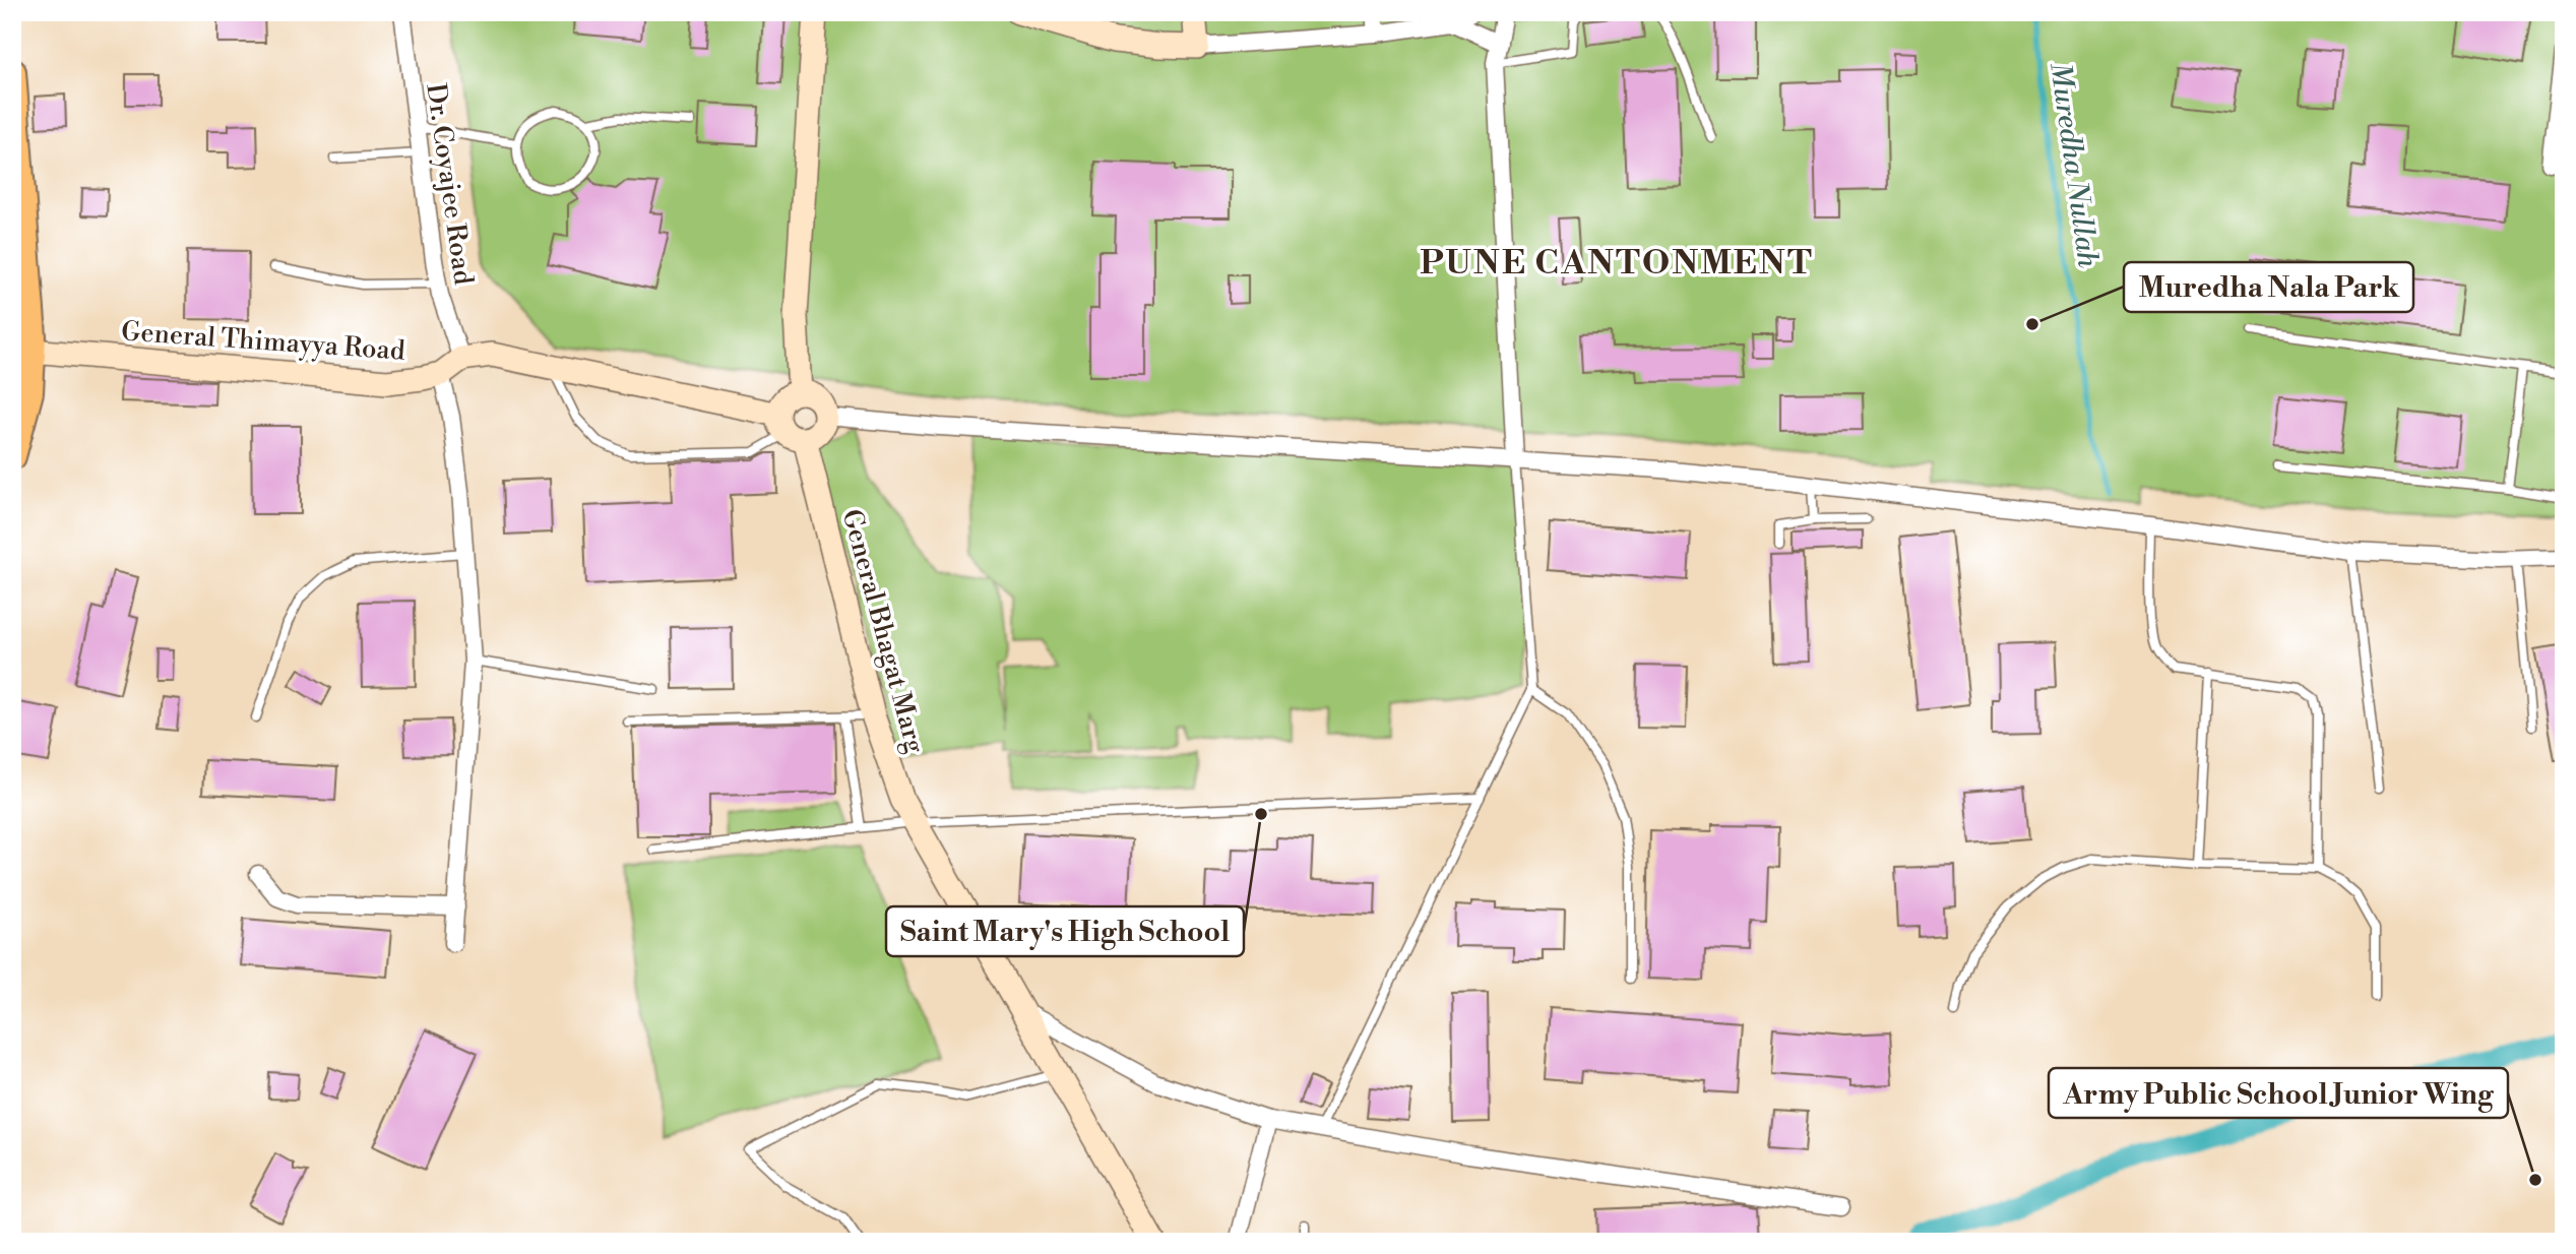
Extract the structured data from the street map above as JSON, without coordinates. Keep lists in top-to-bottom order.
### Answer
{
  "streets": {
    "street": ["Dr. Coyajee Road", "General Thimayya Road", "General Bhagat Marg"]
  },
  "crossings": [
    ["Dr. Coyajee Road", "General Thimayya Road"]
  ],
  "districts": ["PUNE CANTONMENT"],
  "water": ["Muredha Nullah"],
  "places": ["Muredha Nala Park", "Saint Mary's High School", "Army Public School Junior Wing"]
}
